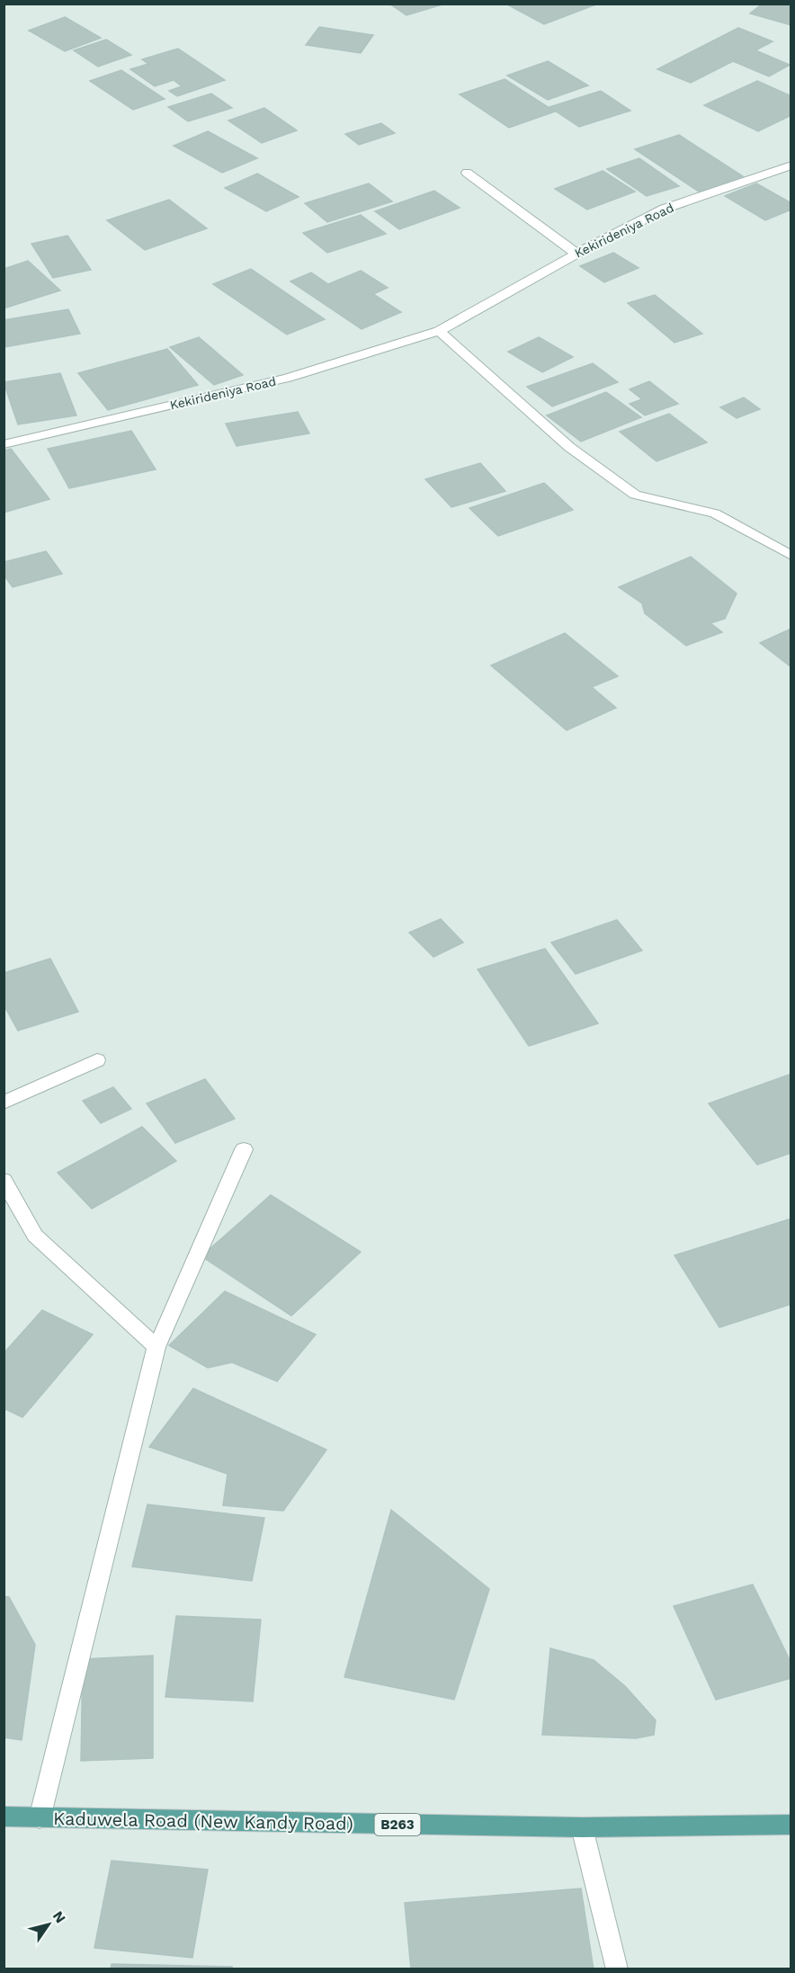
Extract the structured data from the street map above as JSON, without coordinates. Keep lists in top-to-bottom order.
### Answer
{
  "streets": {
    "main road": ["Kaduwela Road (New Kandy Road)", "B263"],
    "street": ["Kekirideniya Road"]
  },
  "north": "top right"
}
